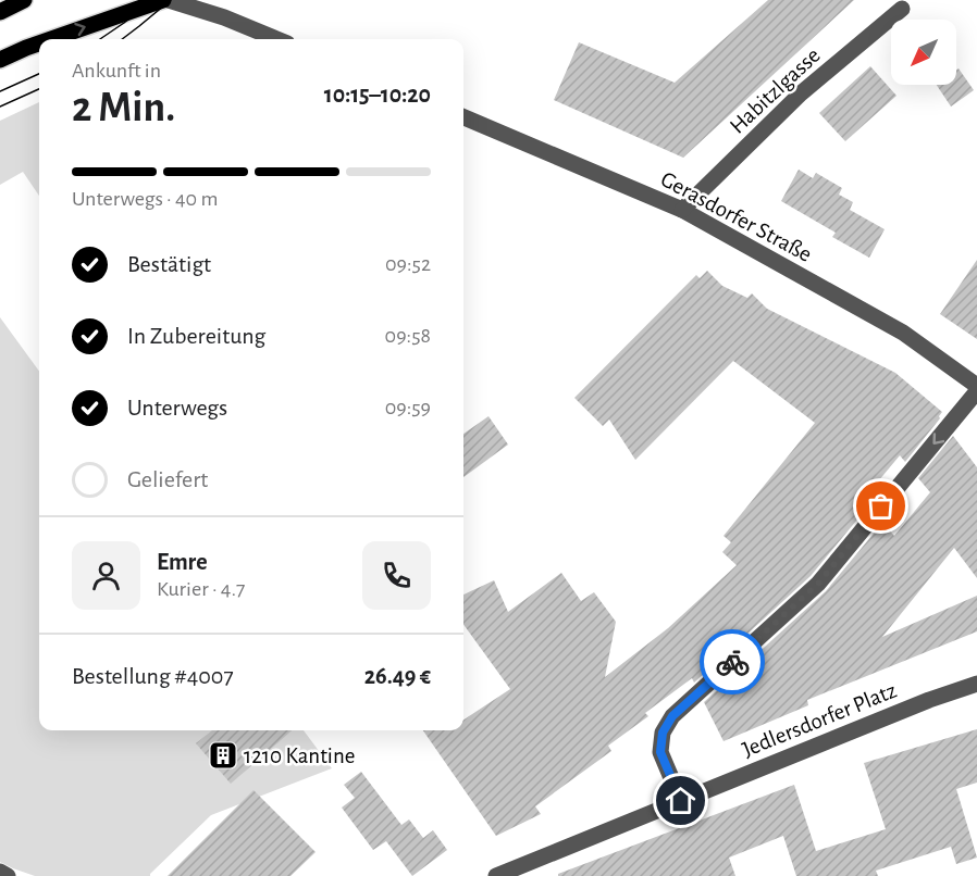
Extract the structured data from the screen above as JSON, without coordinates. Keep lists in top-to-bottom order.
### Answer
{
  "streets": {
    "street": ["Habitzlgasse", "Gerasdorfer Straße", "Jedlersdorfer Platz"]
  },
  "crossings": [
    ["Habitzlgasse", "Gerasdorfer Straße"]
  ],
  "places": {
    "building": ["1210 Kantine"]
  },
  "north": "bottom left",
  "page": {
    "heading": ["2 Min.", "Ankunft in", "10:15–10:20"],
    "panel": [
      "Emre",
      "Kurier · 4.7",
      "Bestellung #4007",
      "26.49 €"
    ],
    "bar": "Unterwegs · 40 m",
    "list": [
      ["Bestätigt", "09:52"],
      ["In Zubereitung", "09:58"],
      ["Unterwegs", "09:59"],
      "Geliefert"
    ]
  }
}
